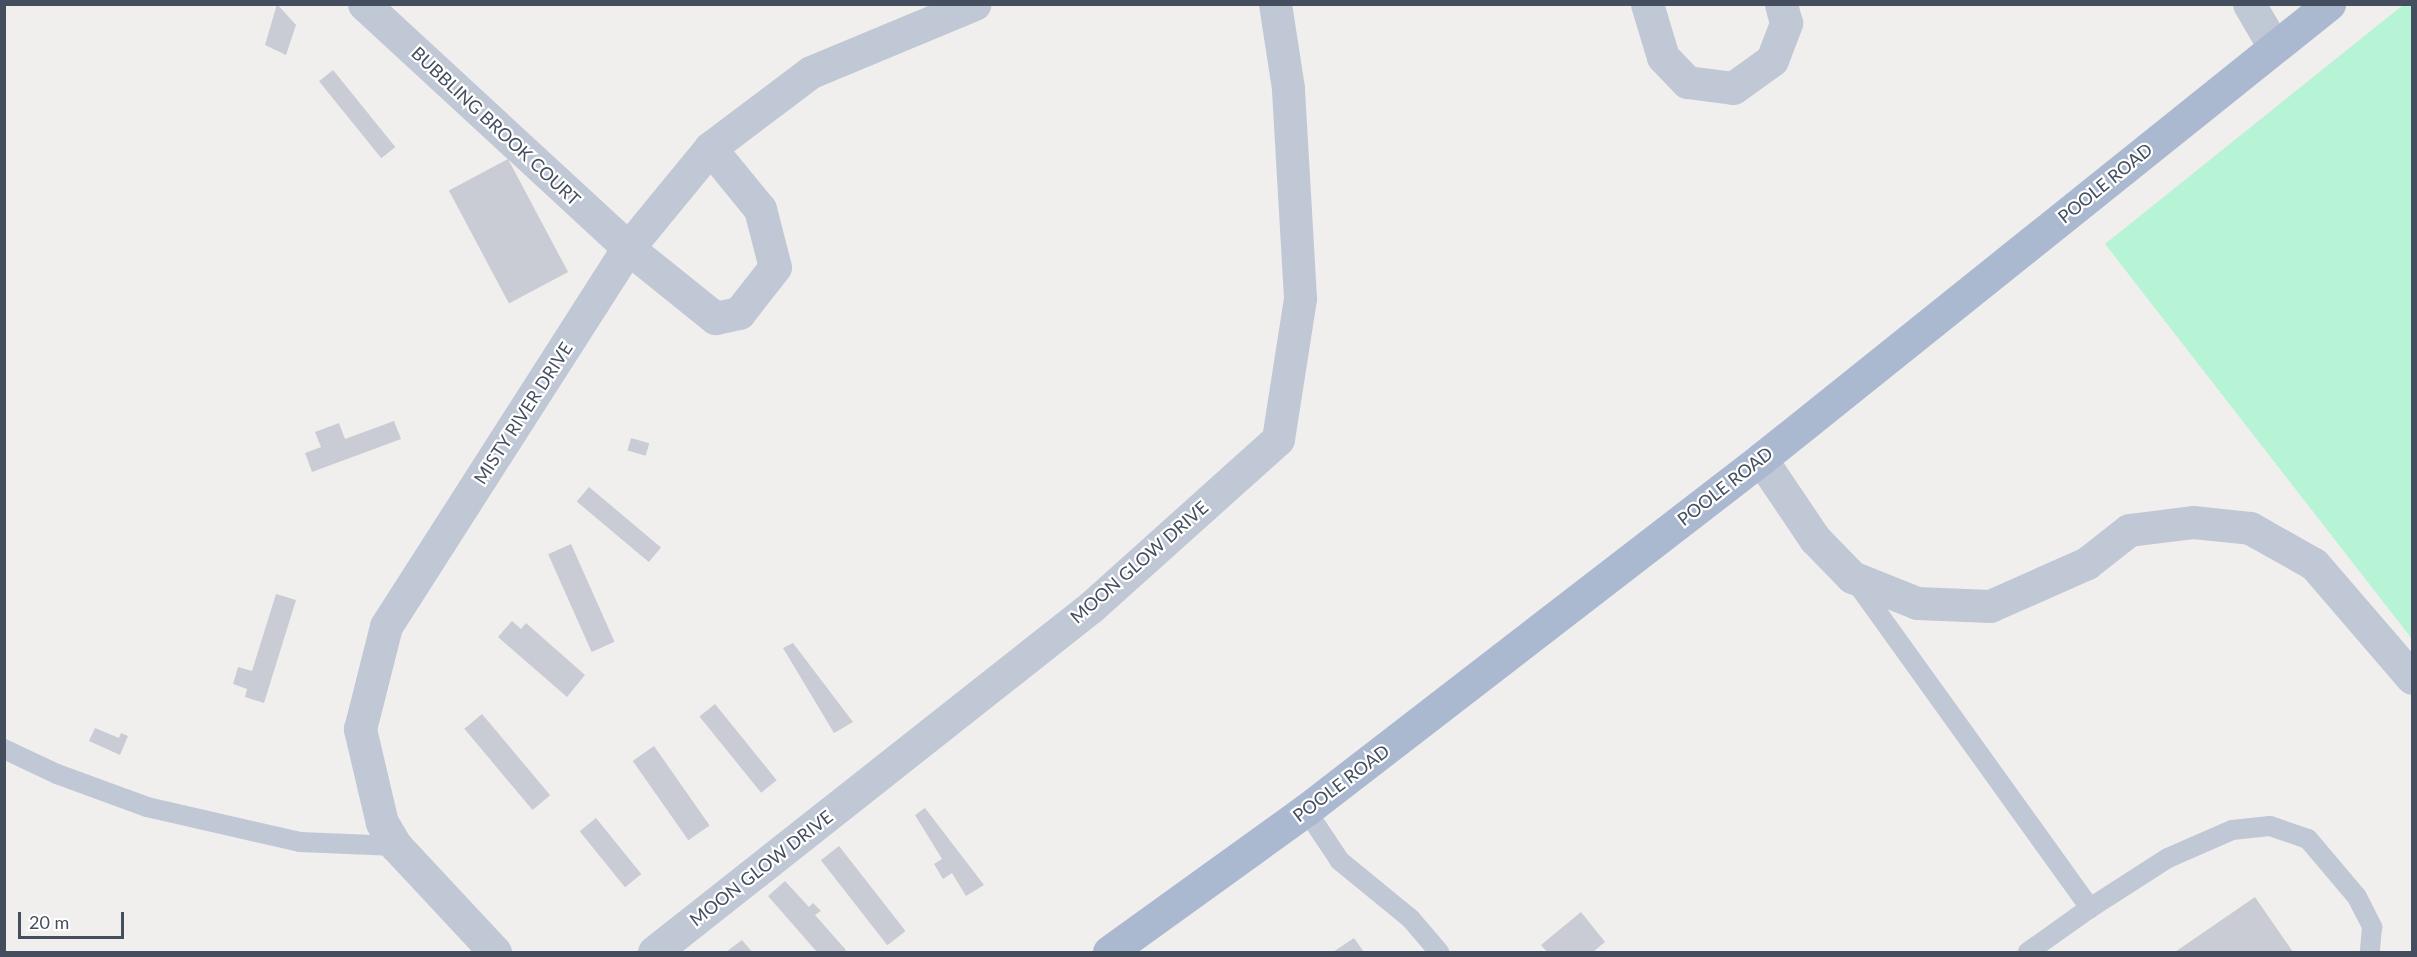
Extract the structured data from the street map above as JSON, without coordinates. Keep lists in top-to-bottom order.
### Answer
{
  "streets": {
    "main road": ["POOLE ROAD"],
    "street": ["BUBBLING BROOK COURT", "MISTY RIVER DRIVE", "MOON GLOW DRIVE"]
  },
  "crossings": [
    ["BUBBLING BROOK COURT", "MISTY RIVER DRIVE"]
  ],
  "scale_bar": "20 m"
}
